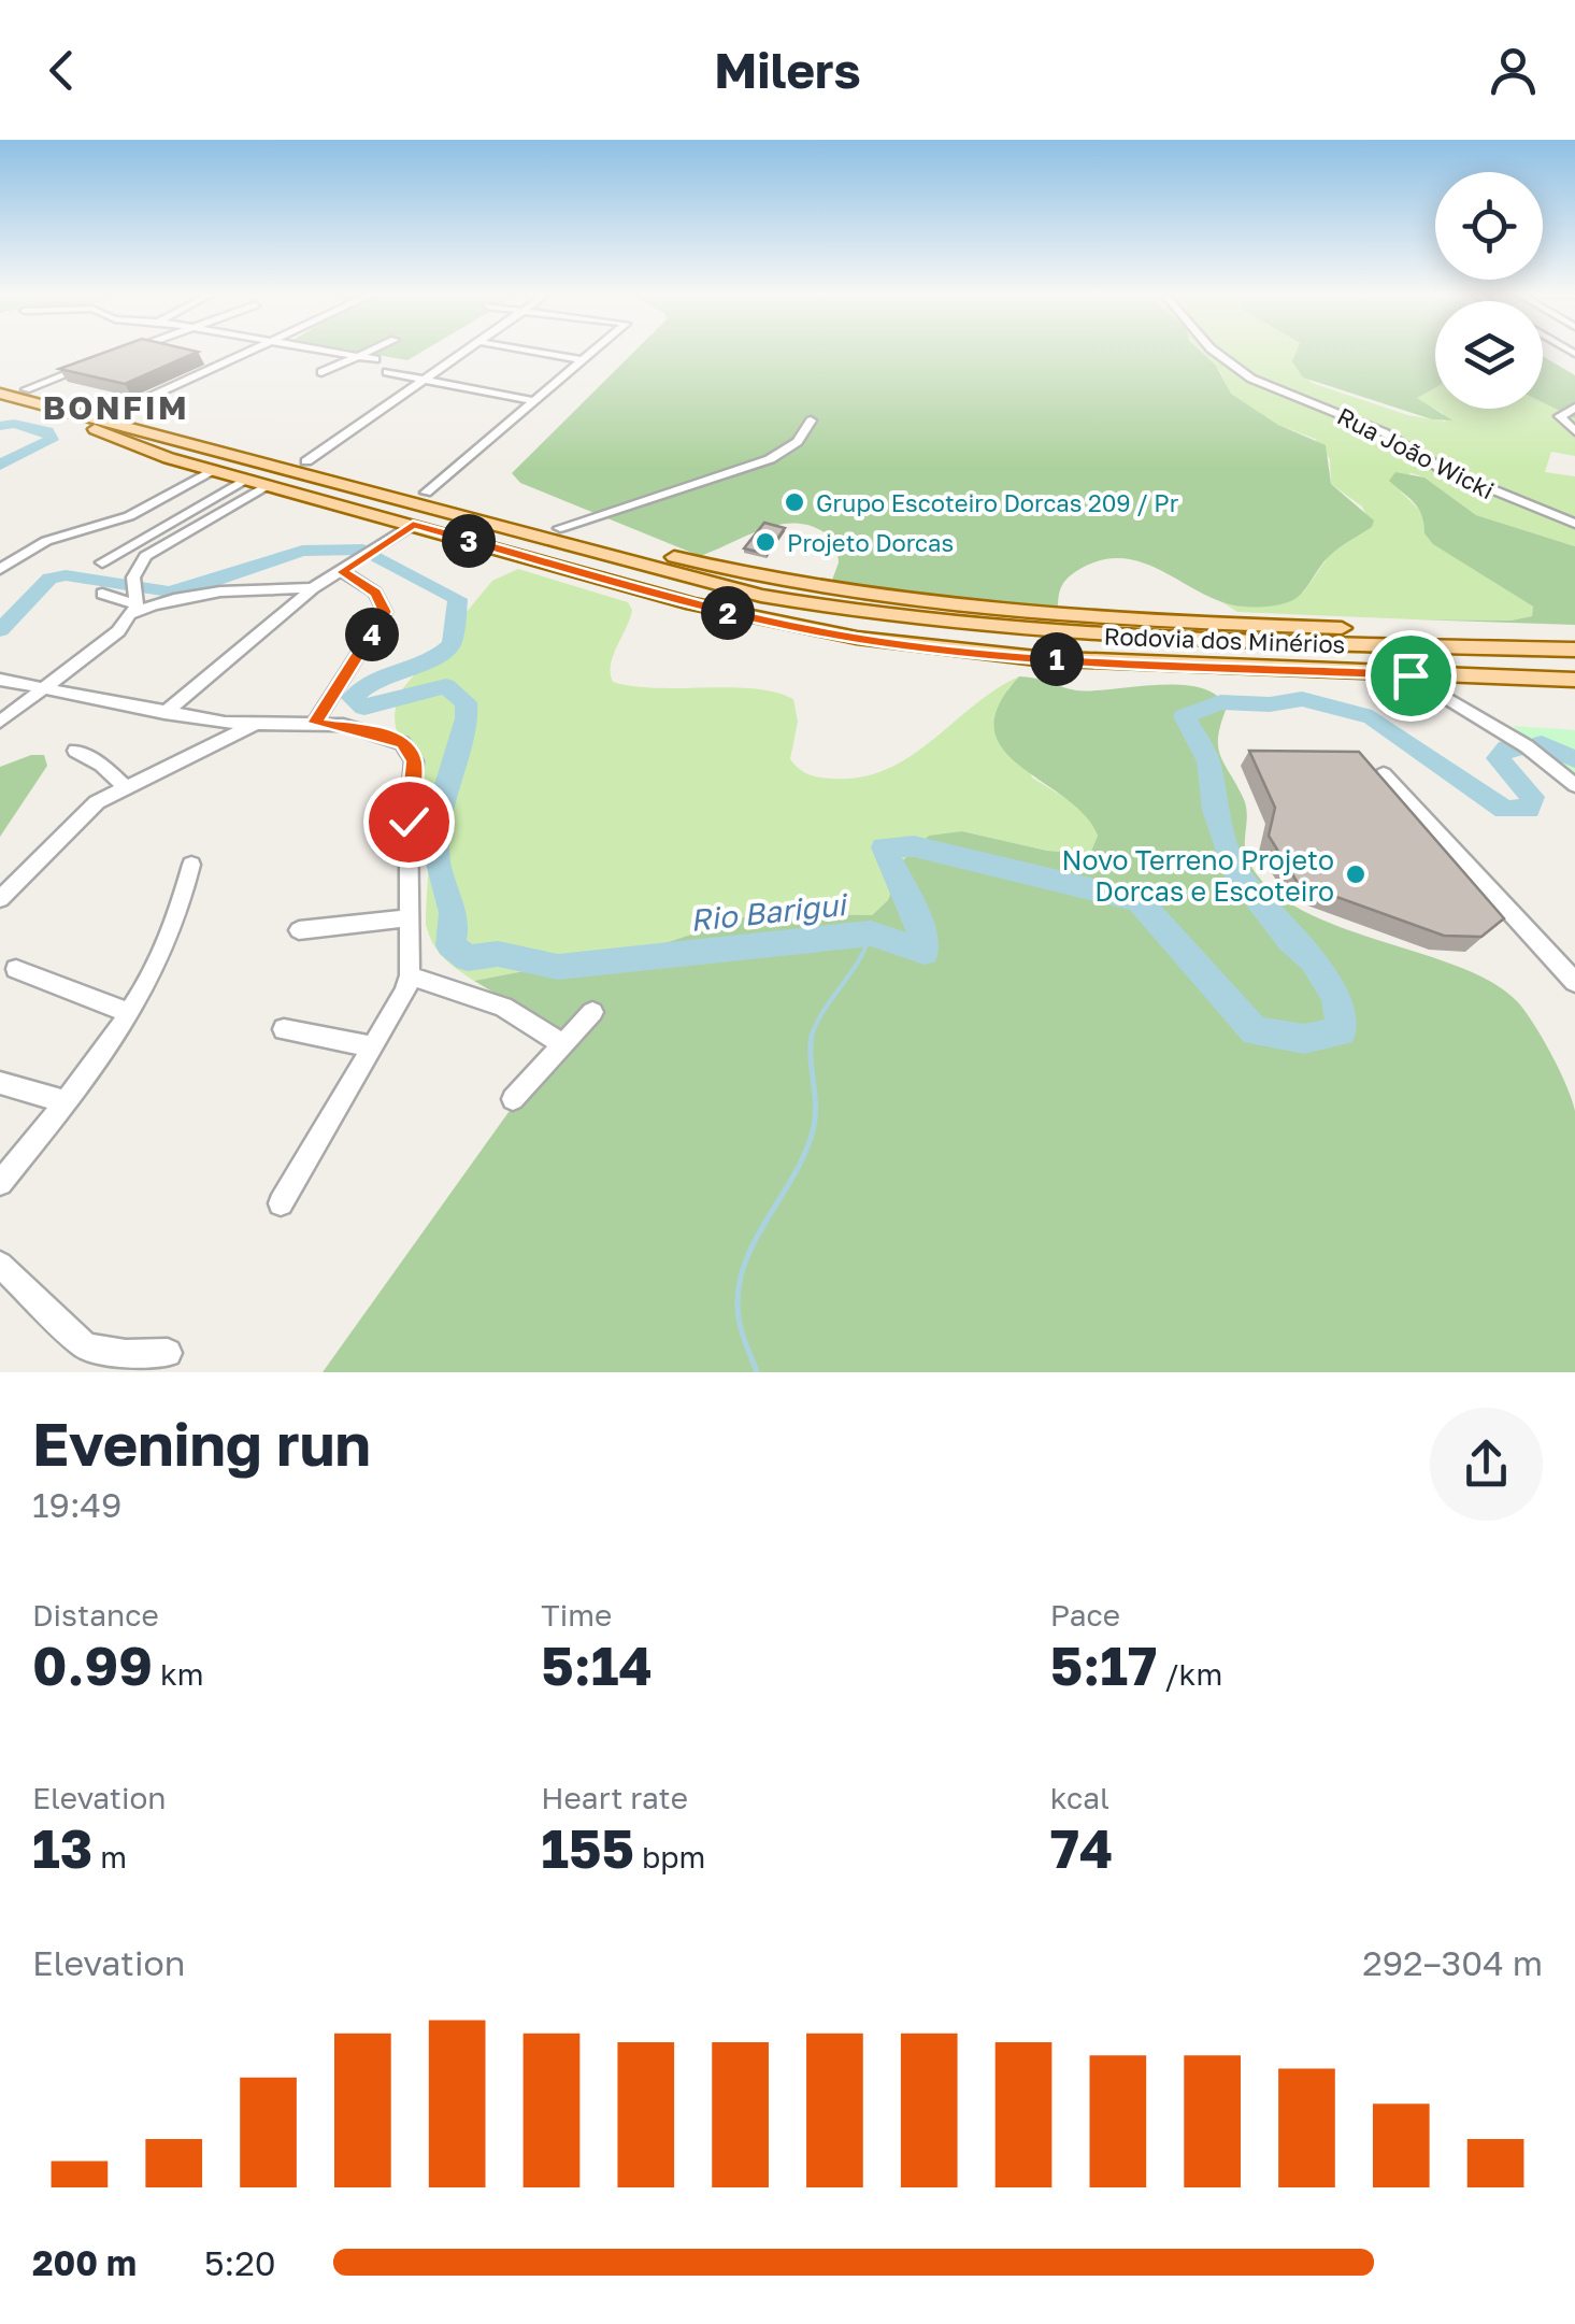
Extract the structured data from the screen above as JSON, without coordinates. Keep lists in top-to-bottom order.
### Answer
{
  "streets": {
    "main road": ["Rodovia dos Minérios"],
    "street": ["Rua João Wicki"]
  },
  "districts": ["BONFIM"],
  "water": ["Rio Barigui"],
  "places": ["Grupo Escoteiro Dorcas 209 / Pr", "Projeto Dorcas", "Novo Terreno Projeto Dorcas e Escoteiro"],
  "page": {
    "header": "Milers",
    "pins": [
      "3",
      "2",
      "4",
      "1"
    ],
    "heading": ["Evening run", "19:49"],
    "stats": [
      ["Distance", "0.99 km"],
      ["Time", "5:14"],
      ["Pace", "5:17 /km"],
      ["Elevation", "13 m"],
      ["Heart rate", "155 bpm"],
      ["kcal", "74"]
    ],
    "chart": ["Elevation", "292–304 m"],
    "list": [
      {
        "name": "200 m",
        "note": "5:20"
      }
    ]
  }
}
